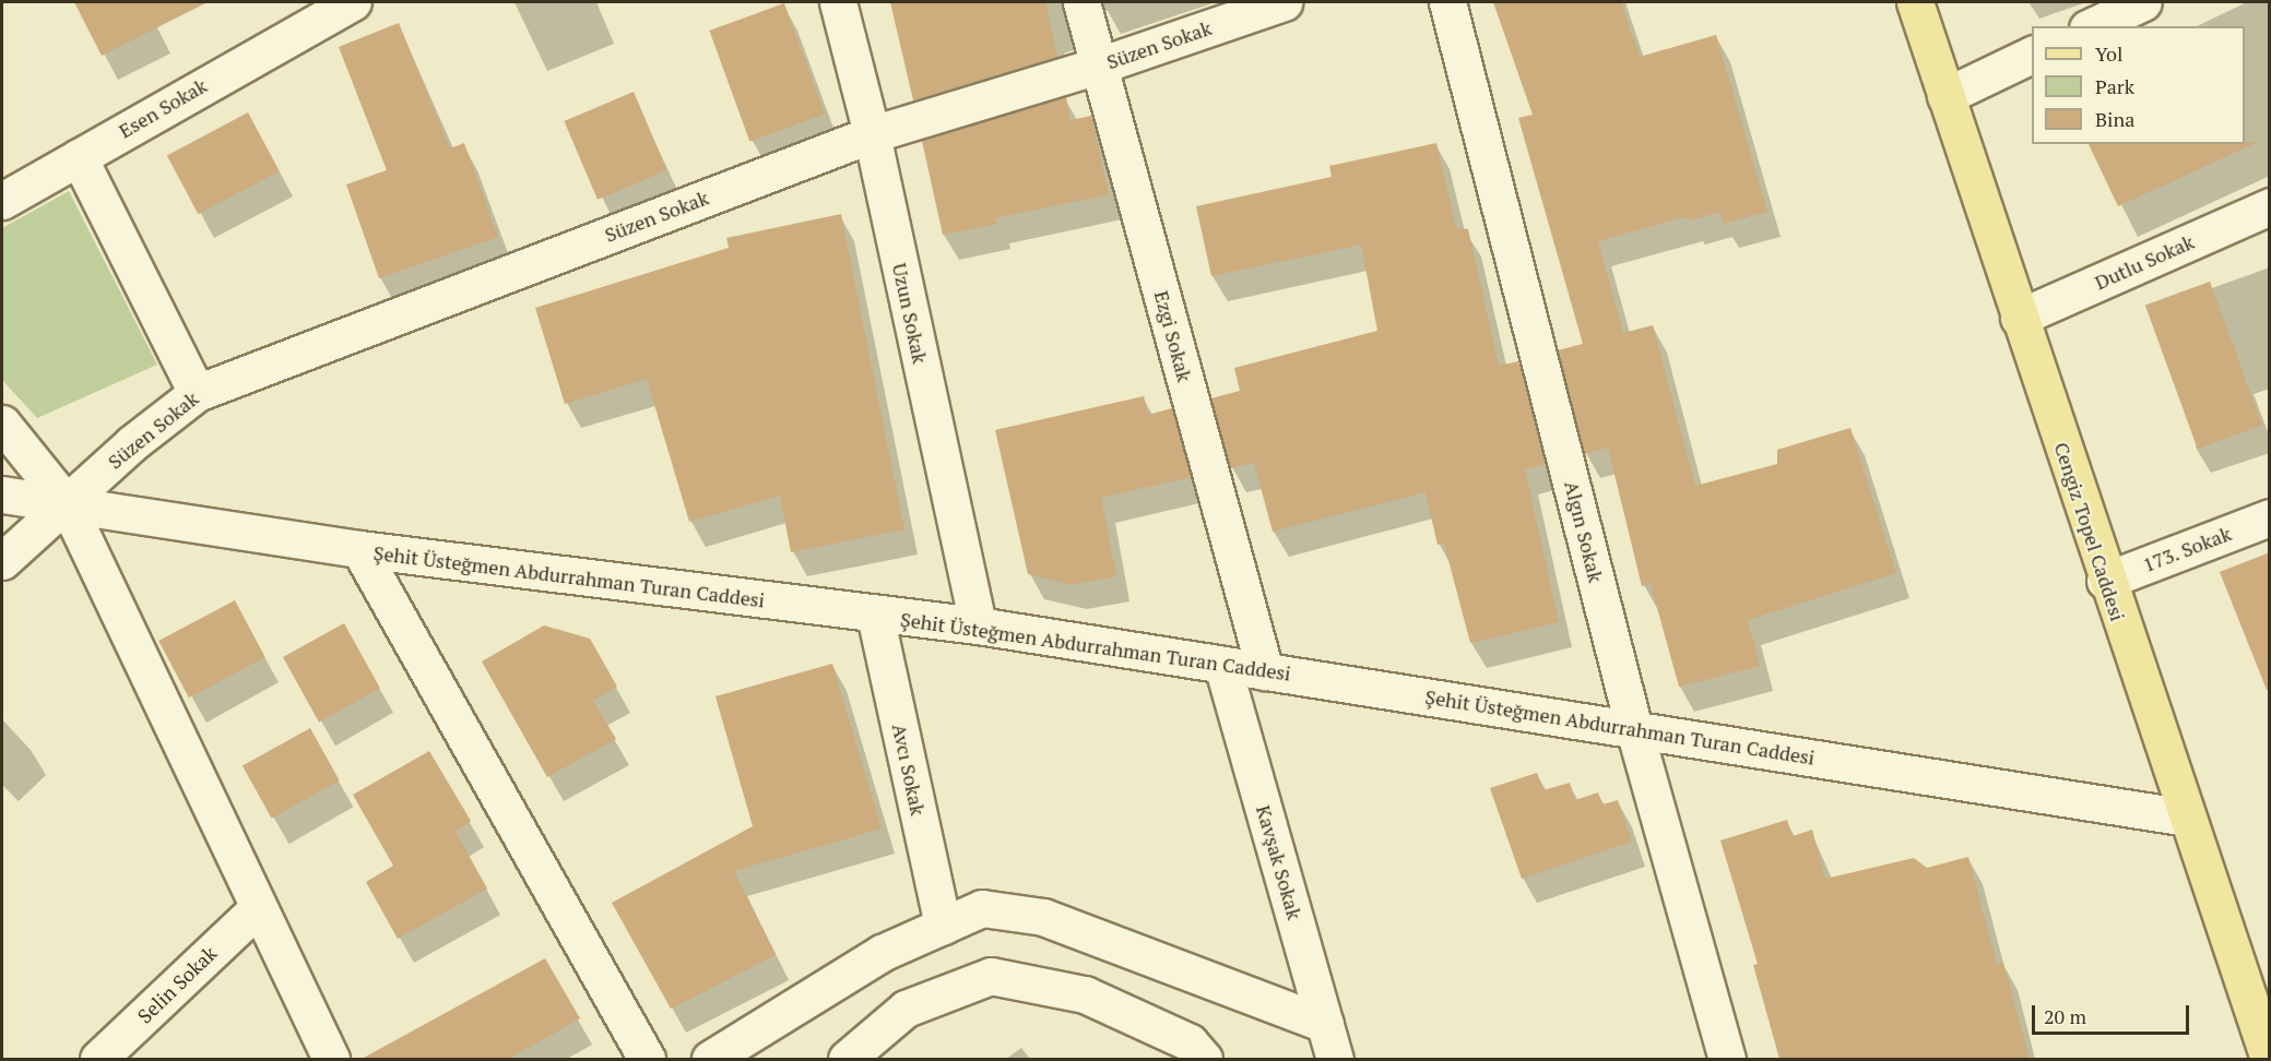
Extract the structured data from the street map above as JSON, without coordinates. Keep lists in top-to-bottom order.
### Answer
{
  "streets": {
    "main road": ["Cengiz Topel Caddesi"],
    "street": [
      "Süzen Sokak",
      "Esen Sokak",
      "Dutlu Sokak",
      "Uzun Sokak",
      "Ezgi Sokak",
      "Algın Sokak",
      "173. Sokak",
      "Şehit Üsteğmen Abdurrahman Turan Caddesi",
      "Avcı Sokak",
      "Kavşak Sokak",
      "Selin Sokak"
    ]
  },
  "crossings": [
    ["Süzen Sokak", "Uzun Sokak"],
    ["Süzen Sokak", "Ezgi Sokak"],
    ["Süzen Sokak", "Şehit Üsteğmen Abdurrahman Turan Caddesi"],
    ["Dutlu Sokak", "Cengiz Topel Caddesi"],
    ["Uzun Sokak", "Şehit Üsteğmen Abdurrahman Turan Caddesi"],
    ["Ezgi Sokak", "Şehit Üsteğmen Abdurrahman Turan Caddesi"],
    ["Algın Sokak", "Şehit Üsteğmen Abdurrahman Turan Caddesi"],
    ["Cengiz Topel Caddesi", "173. Sokak"],
    ["Cengiz Topel Caddesi", "Şehit Üsteğmen Abdurrahman Turan Caddesi"],
    ["Şehit Üsteğmen Abdurrahman Turan Caddesi", "Avcı Sokak"],
    ["Şehit Üsteğmen Abdurrahman Turan Caddesi", "Kavşak Sokak"]
  ],
  "legend": ["Yol", "Park", "Bina"],
  "scale_bar": "20 m"
}
